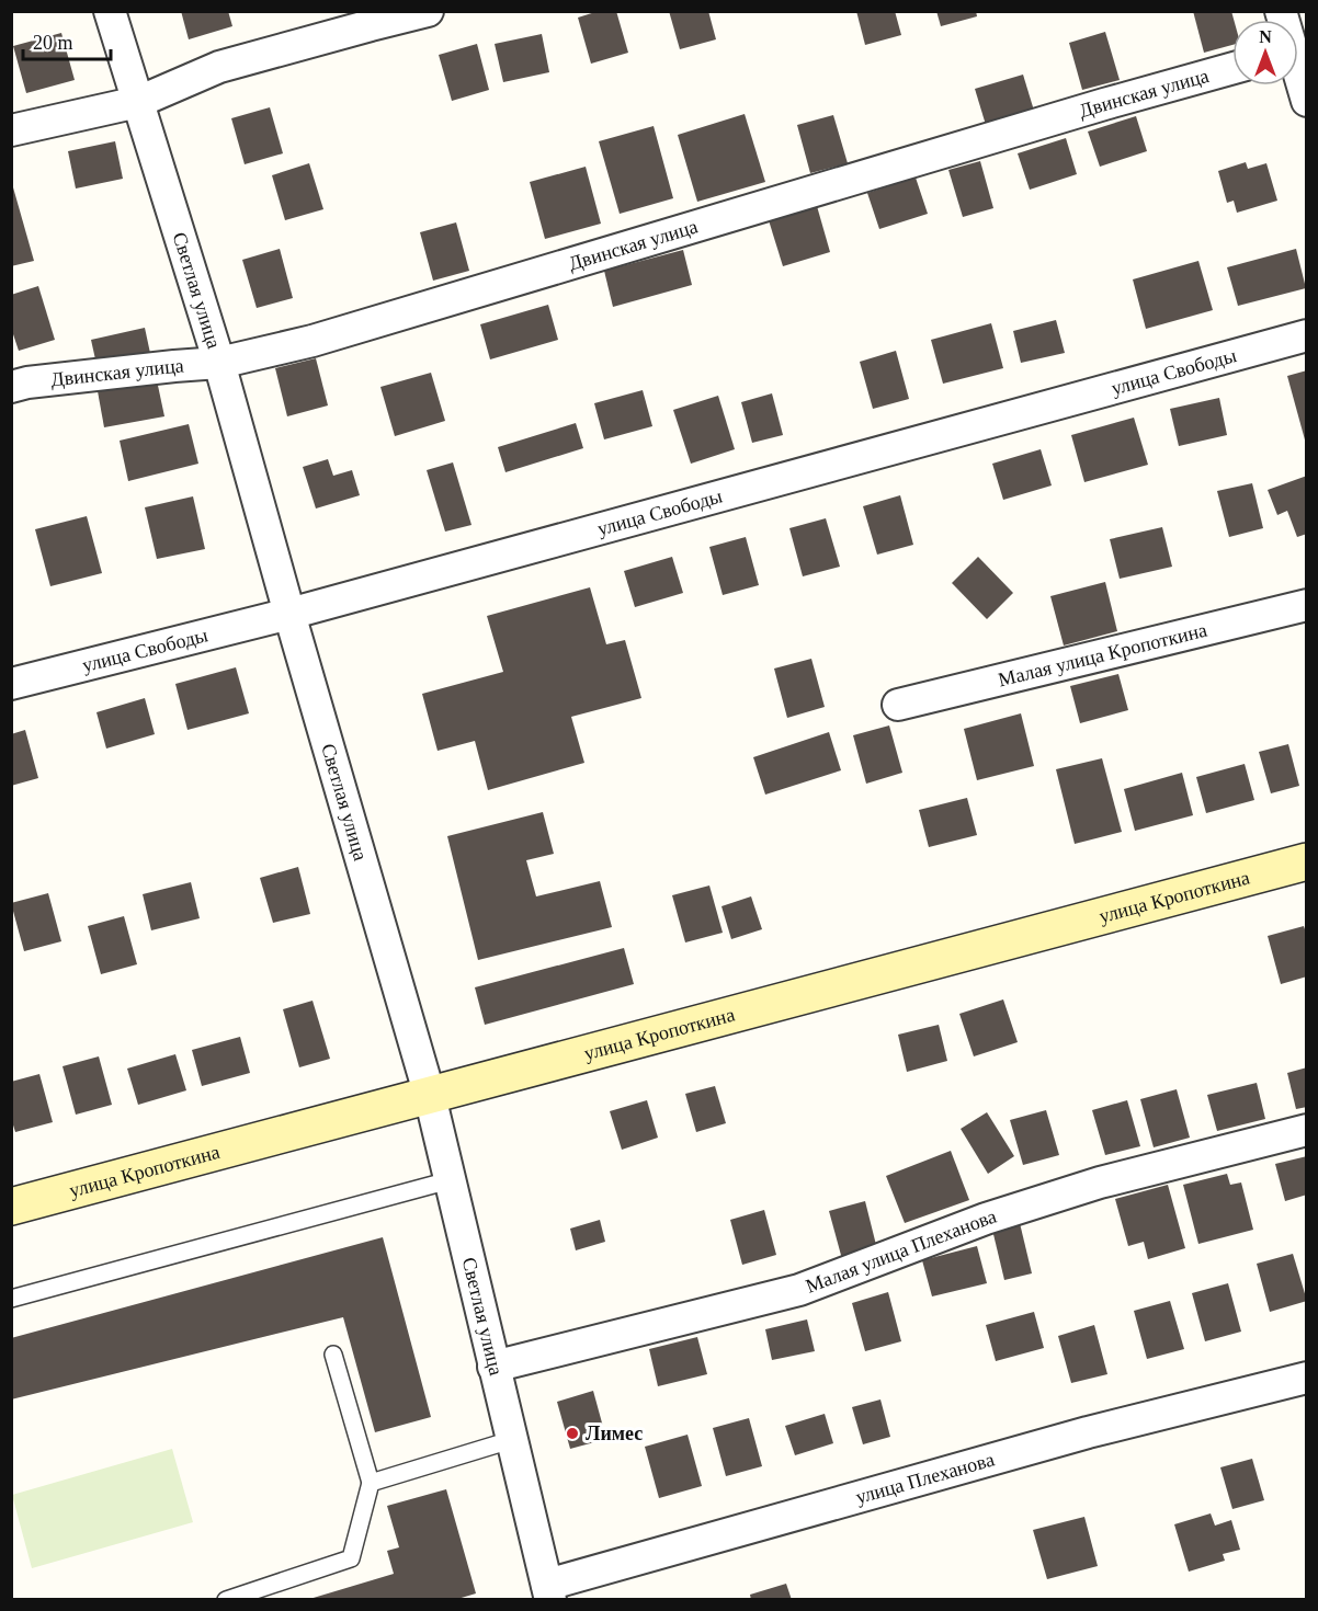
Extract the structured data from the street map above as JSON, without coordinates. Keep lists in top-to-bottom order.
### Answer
{
  "streets": {
    "main road": ["улица Кропоткина"],
    "street": [
      "Двинская улица",
      "Светлая улица",
      "улица Свободы",
      "Малая улица Кропоткина",
      "Малая улица Плеханова",
      "улица Плеханова"
    ]
  },
  "crossings": [
    ["Двинская улица", "Светлая улица"],
    ["Светлая улица", "улица Свободы"],
    ["Светлая улица", "улица Кропоткина"],
    ["Светлая улица", "Малая улица Плеханова"],
    ["Светлая улица", "улица Плеханова"]
  ],
  "places": ["Лимес"],
  "scale_bar": "20 m",
  "north": "top"
}
